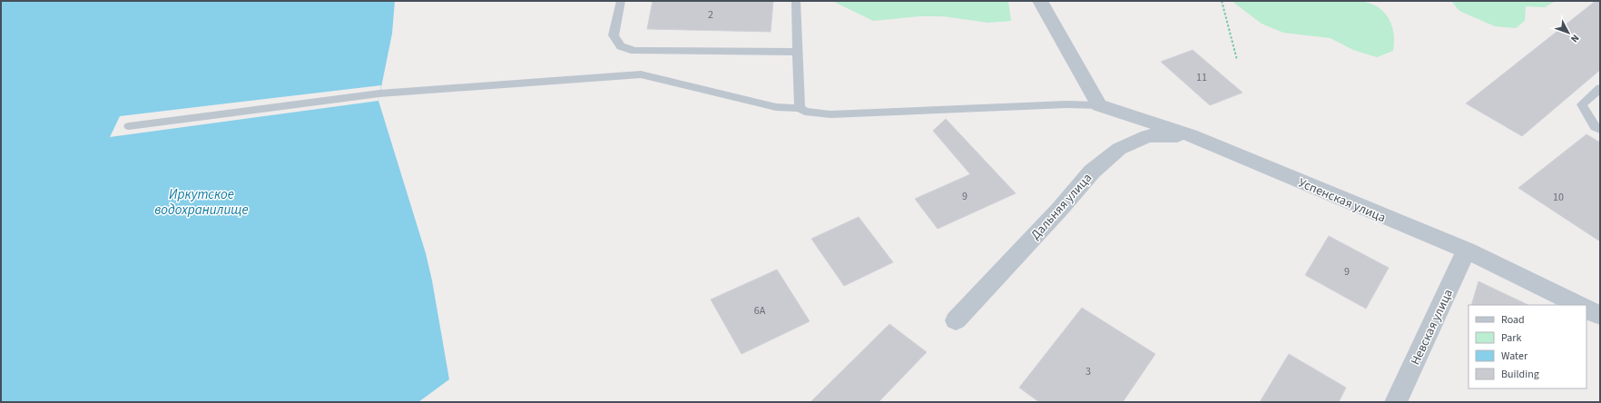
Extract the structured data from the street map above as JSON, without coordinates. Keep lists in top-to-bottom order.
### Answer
{
  "streets": {
    "street": ["Успенская улица", "Дальняя улица", "Невская улица"]
  },
  "crossings": [
    ["Успенская улица", "Дальняя улица"],
    ["Успенская улица", "Невская улица"]
  ],
  "water": ["Иркутское водохранилище"],
  "house_numbers": [
    "2",
    "11",
    "9",
    "10",
    "9",
    "6А",
    "3"
  ],
  "legend": [
    "Road",
    "Park",
    "Water",
    "Building"
  ],
  "north": "bottom right"
}
